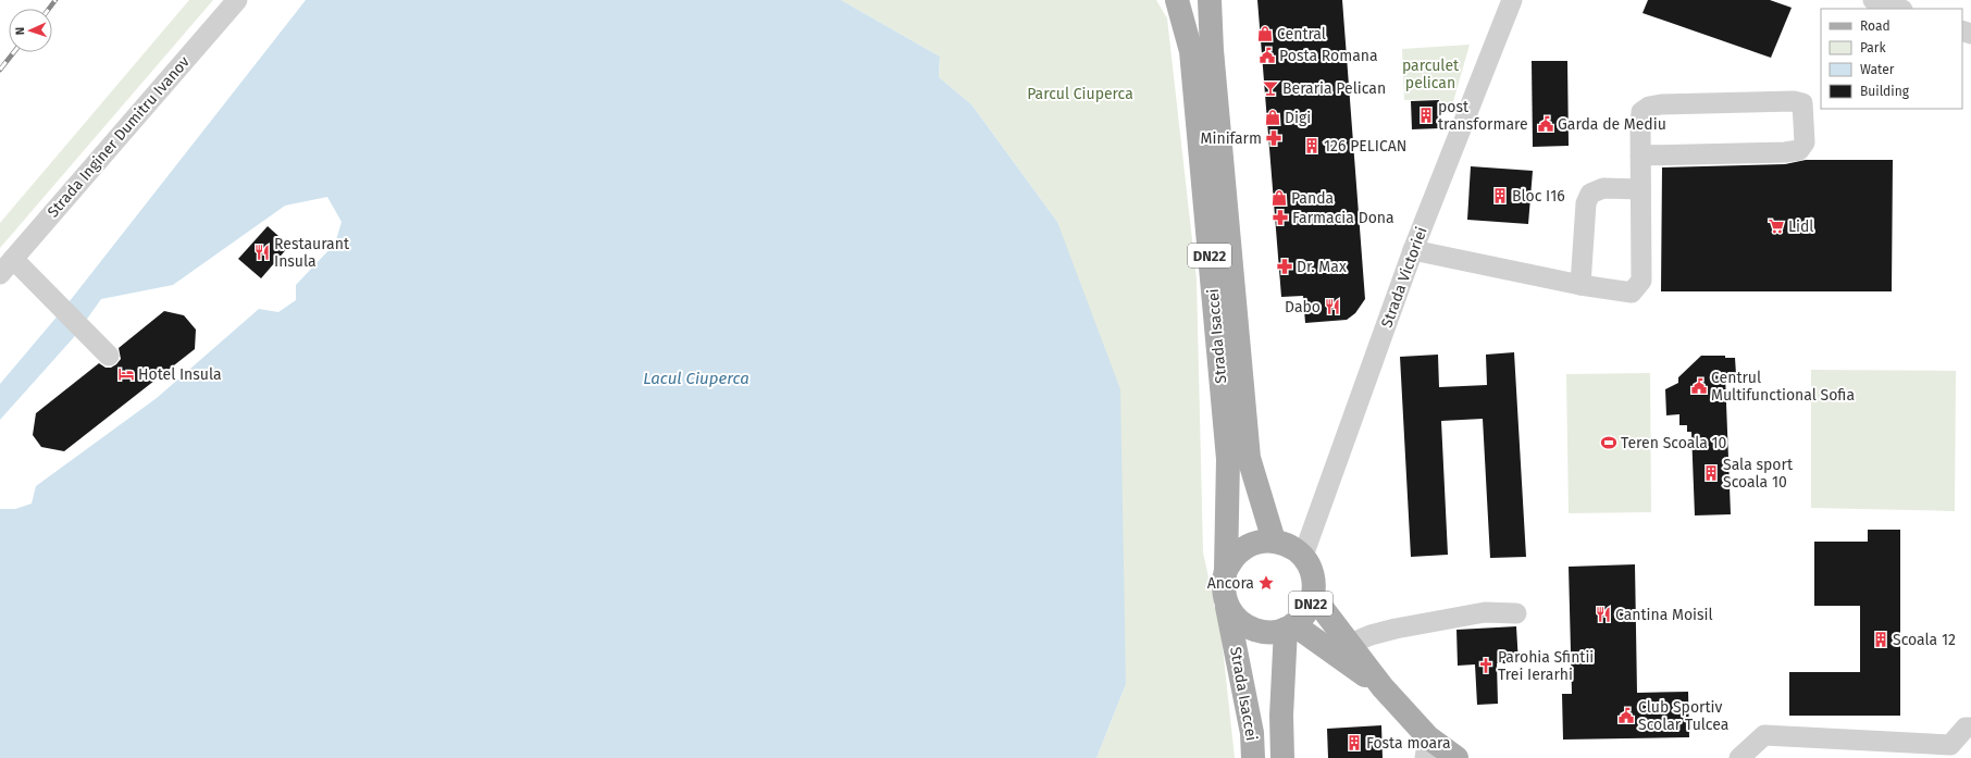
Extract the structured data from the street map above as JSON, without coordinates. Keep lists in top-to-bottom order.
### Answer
{
  "streets": {
    "main road": ["DN22", "Strada Isaccei"],
    "street": ["Strada Inginer Dumitru Ivanov", "Strada Victoriei"]
  },
  "crossings": [
    ["DN22", "Strada Victoriei"],
    ["DN22", "Strada Isaccei"],
    ["Strada Victoriei", "Strada Isaccei"]
  ],
  "water": ["Lacul Ciuperca"],
  "parks": ["parculet pelican", "Parcul Ciuperca"],
  "places": {
    "shop": ["Central", "Digi", "Panda"],
    "public building": [
      "Posta Romana",
      "Garda de Mediu",
      "Centrul Multifunctional Sofia",
      "Club Sportiv Scolar Tulcea"
    ],
    "bar": ["Beraria Pelican"],
    "building": [
      "post transformare",
      "126 PELICAN",
      "Bloc I16",
      "Sala sport Scoala 10",
      "Scoala 12",
      "Fosta moara"
    ],
    "pharmacy": ["Minifarm", "Farmacia Dona", "Dr. Max"],
    "supermarket": ["Lidl"],
    "restaurant": ["Restaurant Insula", "Dabo", "Cantina Moisil"],
    "hotel": ["Hotel Insula"],
    "sports": ["Teren Scoala 10"],
    "place": ["Ancora"],
    "church": ["Parohia Sfintii Trei Ierarhi"]
  },
  "legend": [
    "Road",
    "Park",
    "Water",
    "Building"
  ],
  "north": "left"
}
